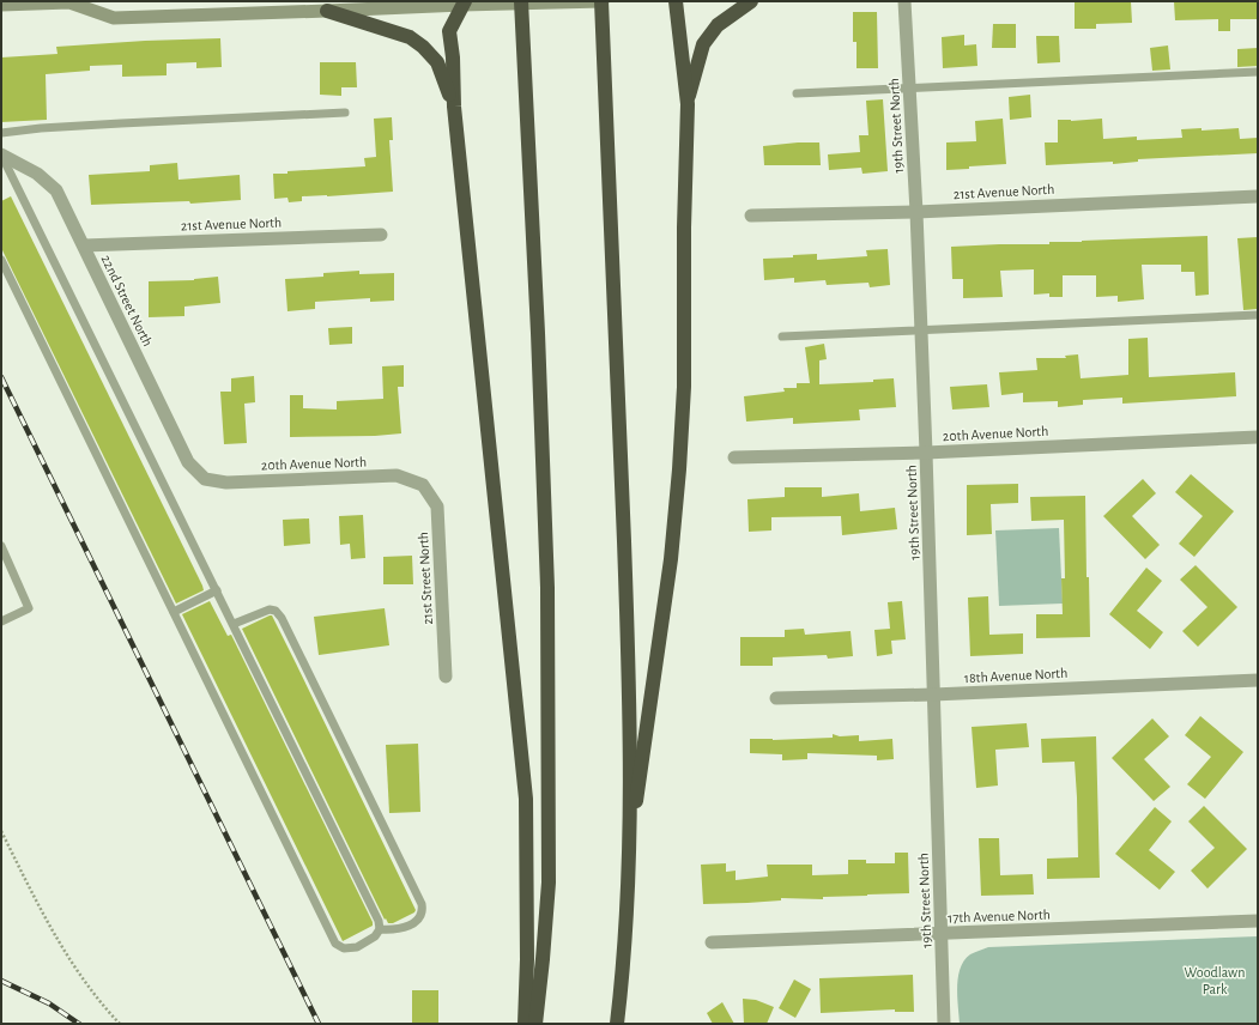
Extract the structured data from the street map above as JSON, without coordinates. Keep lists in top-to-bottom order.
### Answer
{
  "streets": {
    "street": [
      "19th Street North",
      "21st Avenue North",
      "22nd Street North",
      "20th Avenue North",
      "21st Street North",
      "18th Avenue North",
      "17th Avenue North"
    ]
  },
  "crossings": [
    ["19th Street North", "21st Avenue North"],
    ["19th Street North", "20th Avenue North"],
    ["19th Street North", "18th Avenue North"],
    ["19th Street North", "17th Avenue North"],
    ["21st Avenue North", "22nd Street North"],
    ["22nd Street North", "20th Avenue North"],
    ["20th Avenue North", "21st Street North"]
  ],
  "parks": ["Woodlawn Park"]
}
